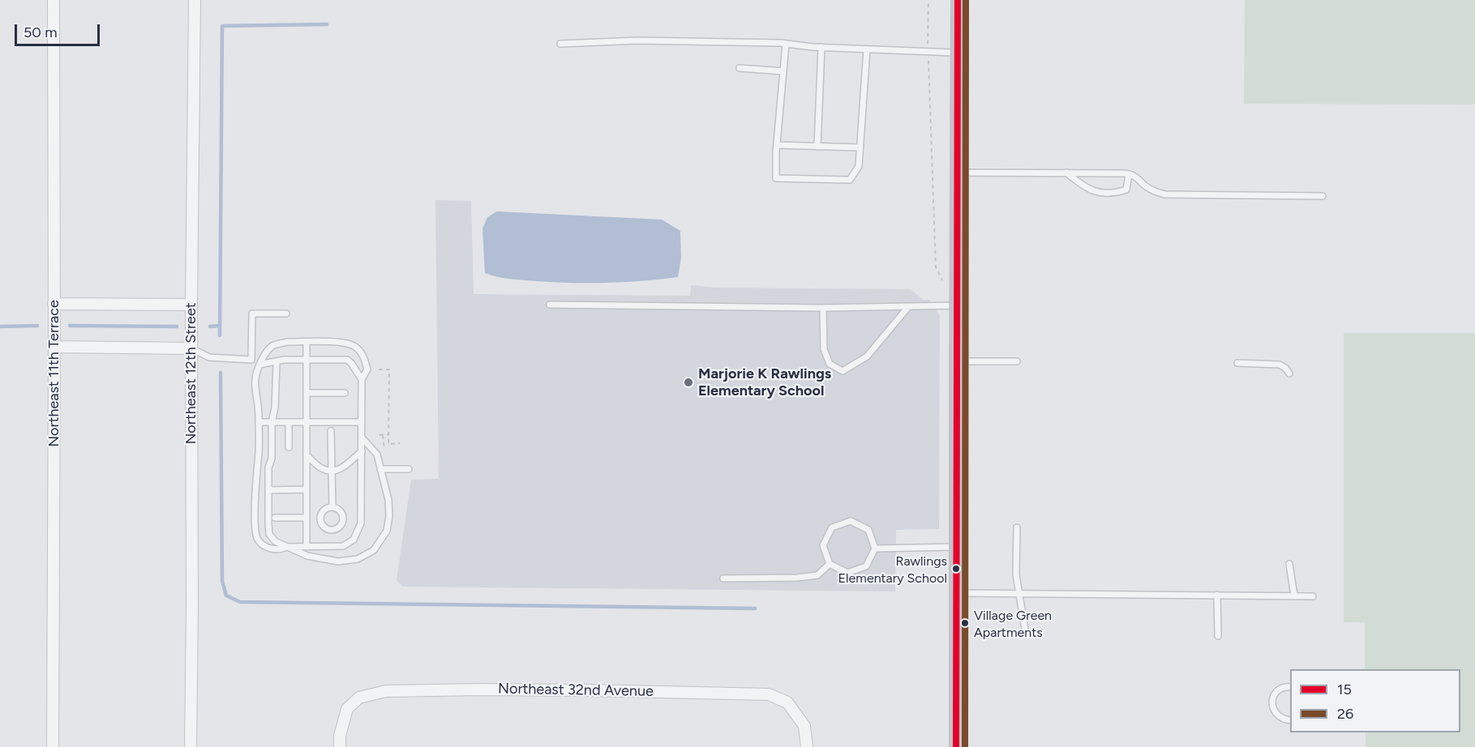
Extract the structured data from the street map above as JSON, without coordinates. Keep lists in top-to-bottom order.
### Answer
{
  "streets": {
    "street": ["Northeast 11th Terrace", "Northeast 12th Street", "Northeast 32nd Avenue"]
  },
  "places": ["Marjorie K Rawlings Elementary School", "Rawlings Elementary School", "Village Green Apartments"],
  "lines": ["transit line 15", "transit line 26"],
  "legend": ["15", "26"],
  "scale_bar": "50 m"
}
